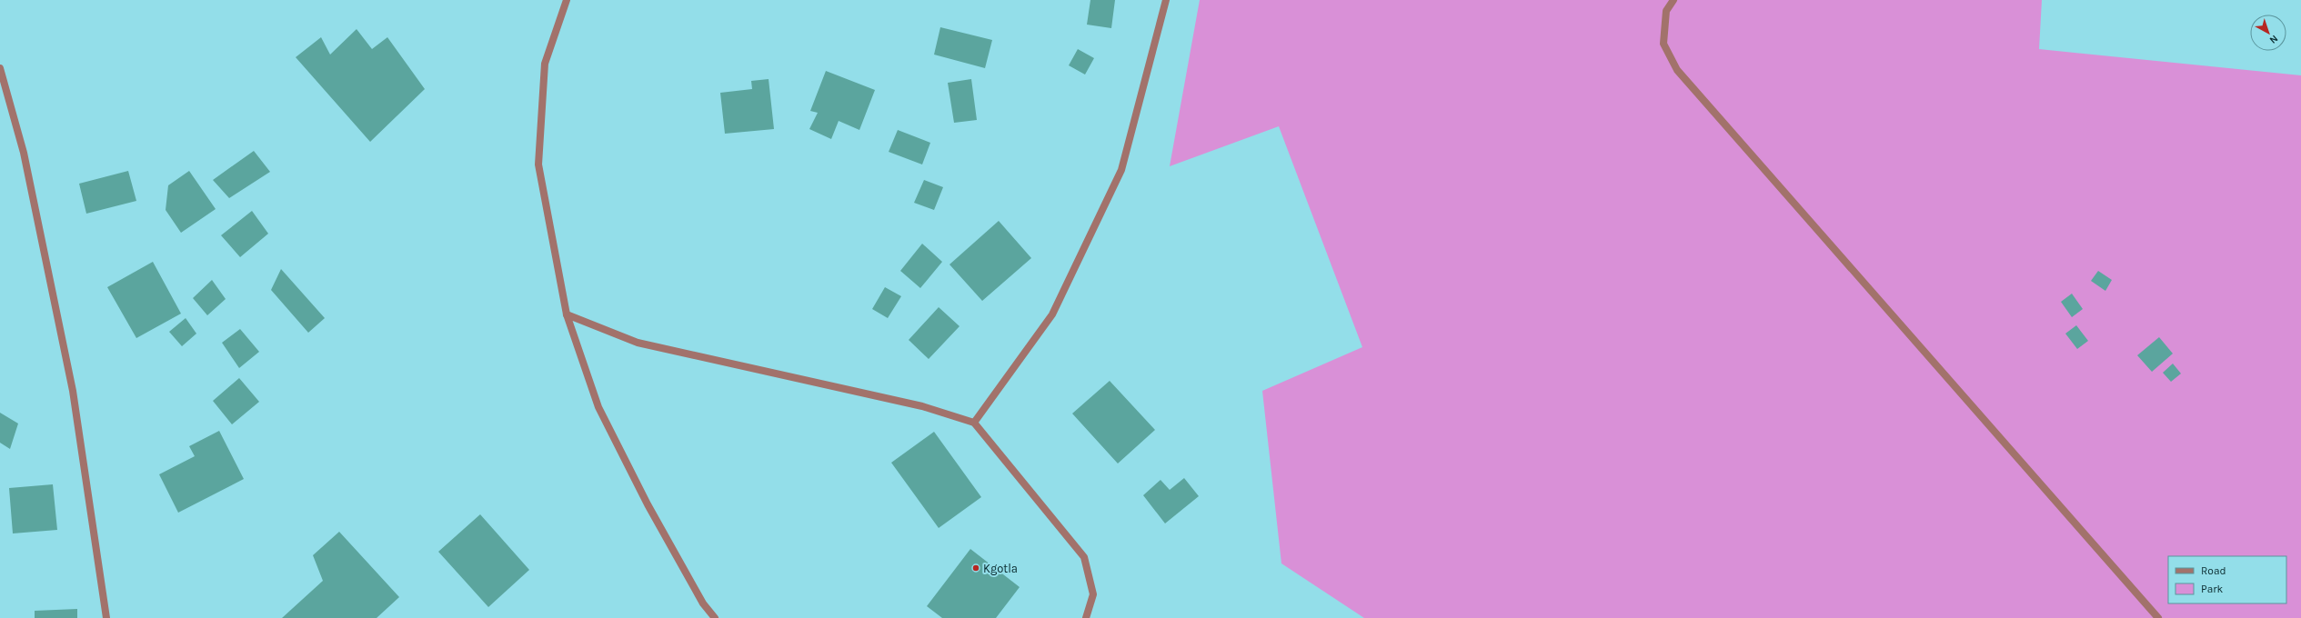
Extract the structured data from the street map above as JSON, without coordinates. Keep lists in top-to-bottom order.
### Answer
{
  "places": ["Kgotla"],
  "legend": ["Road", "Park"],
  "north": "bottom right"
}
